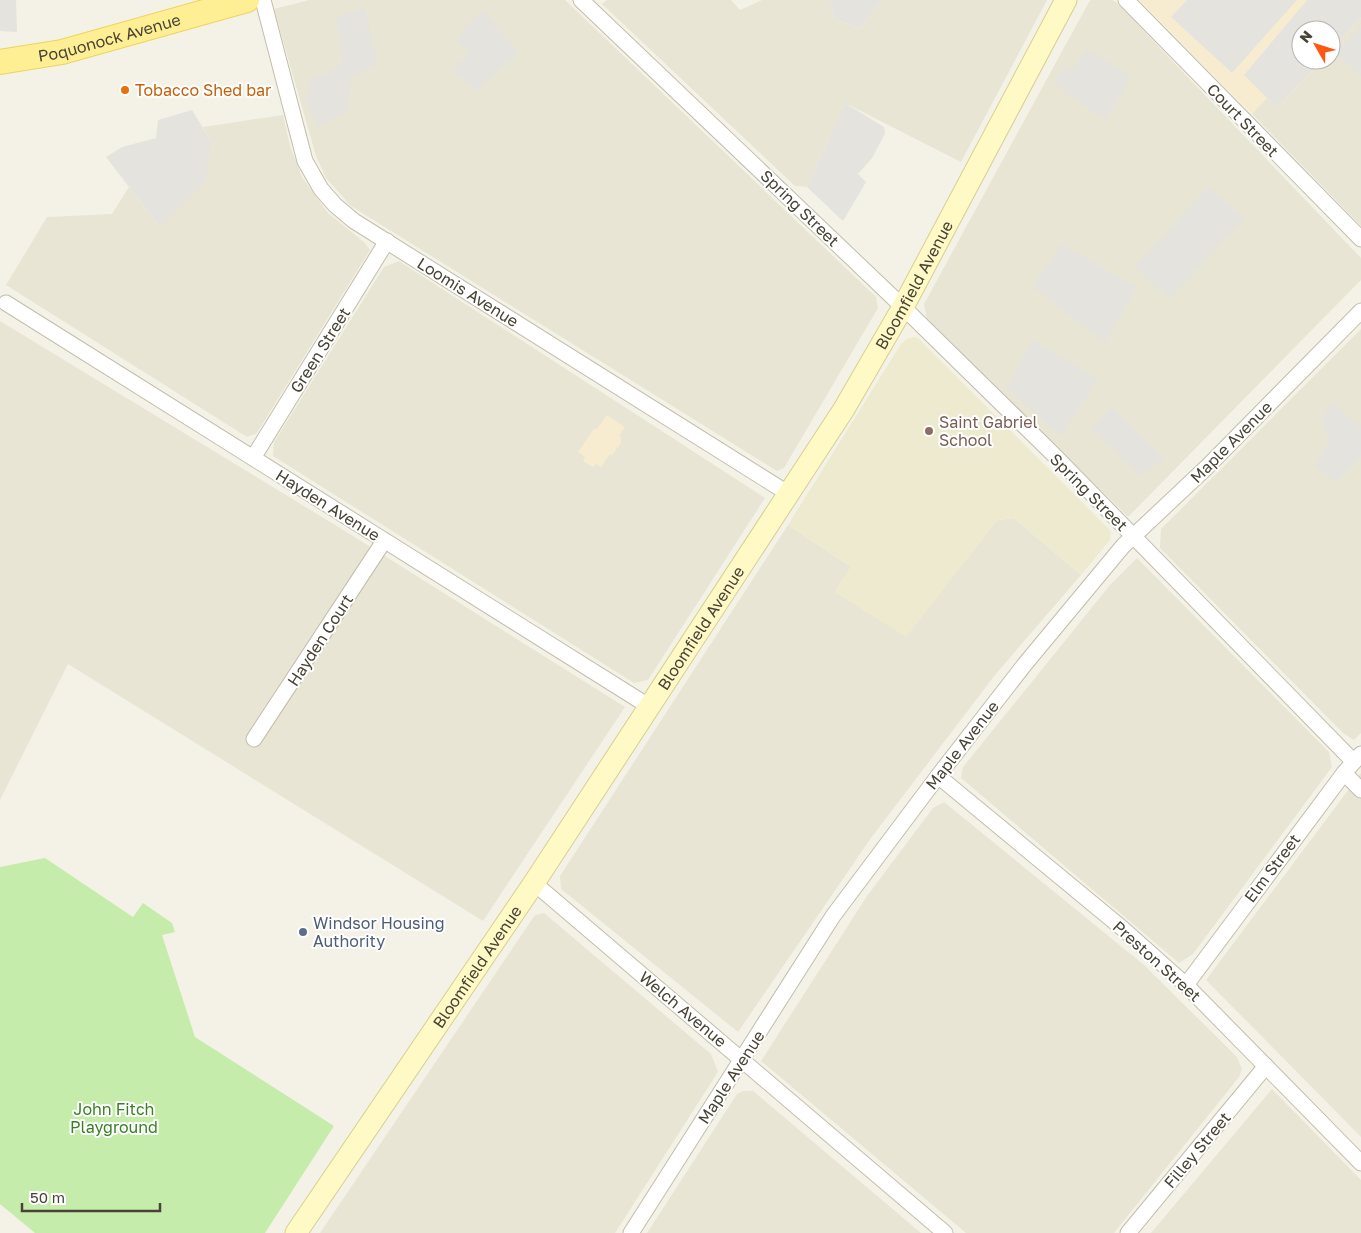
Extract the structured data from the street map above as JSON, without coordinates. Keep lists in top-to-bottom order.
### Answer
{
  "streets": {
    "main road": ["Poquonock Avenue", "Bloomfield Avenue"],
    "street": [
      "Court Street",
      "Spring Street",
      "Loomis Avenue",
      "Green Street",
      "Maple Avenue",
      "Hayden Avenue",
      "Hayden Court",
      "Elm Street",
      "Preston Street",
      "Welch Avenue",
      "Filley Street"
    ]
  },
  "crossings": [
    ["Spring Street", "Bloomfield Avenue"],
    ["Spring Street", "Maple Avenue"],
    ["Spring Street", "Elm Street"],
    ["Bloomfield Avenue", "Loomis Avenue"],
    ["Bloomfield Avenue", "Hayden Avenue"],
    ["Bloomfield Avenue", "Welch Avenue"],
    ["Loomis Avenue", "Green Street"],
    ["Green Street", "Hayden Avenue"],
    ["Maple Avenue", "Preston Street"],
    ["Maple Avenue", "Welch Avenue"],
    ["Hayden Avenue", "Hayden Court"],
    ["Elm Street", "Preston Street"],
    ["Preston Street", "Filley Street"]
  ],
  "parks": ["John Fitch Playground"],
  "places": ["Tobacco Shed bar", "Saint Gabriel School", "Windsor Housing Authority"],
  "scale_bar": "50 m",
  "north": "top left"
}
